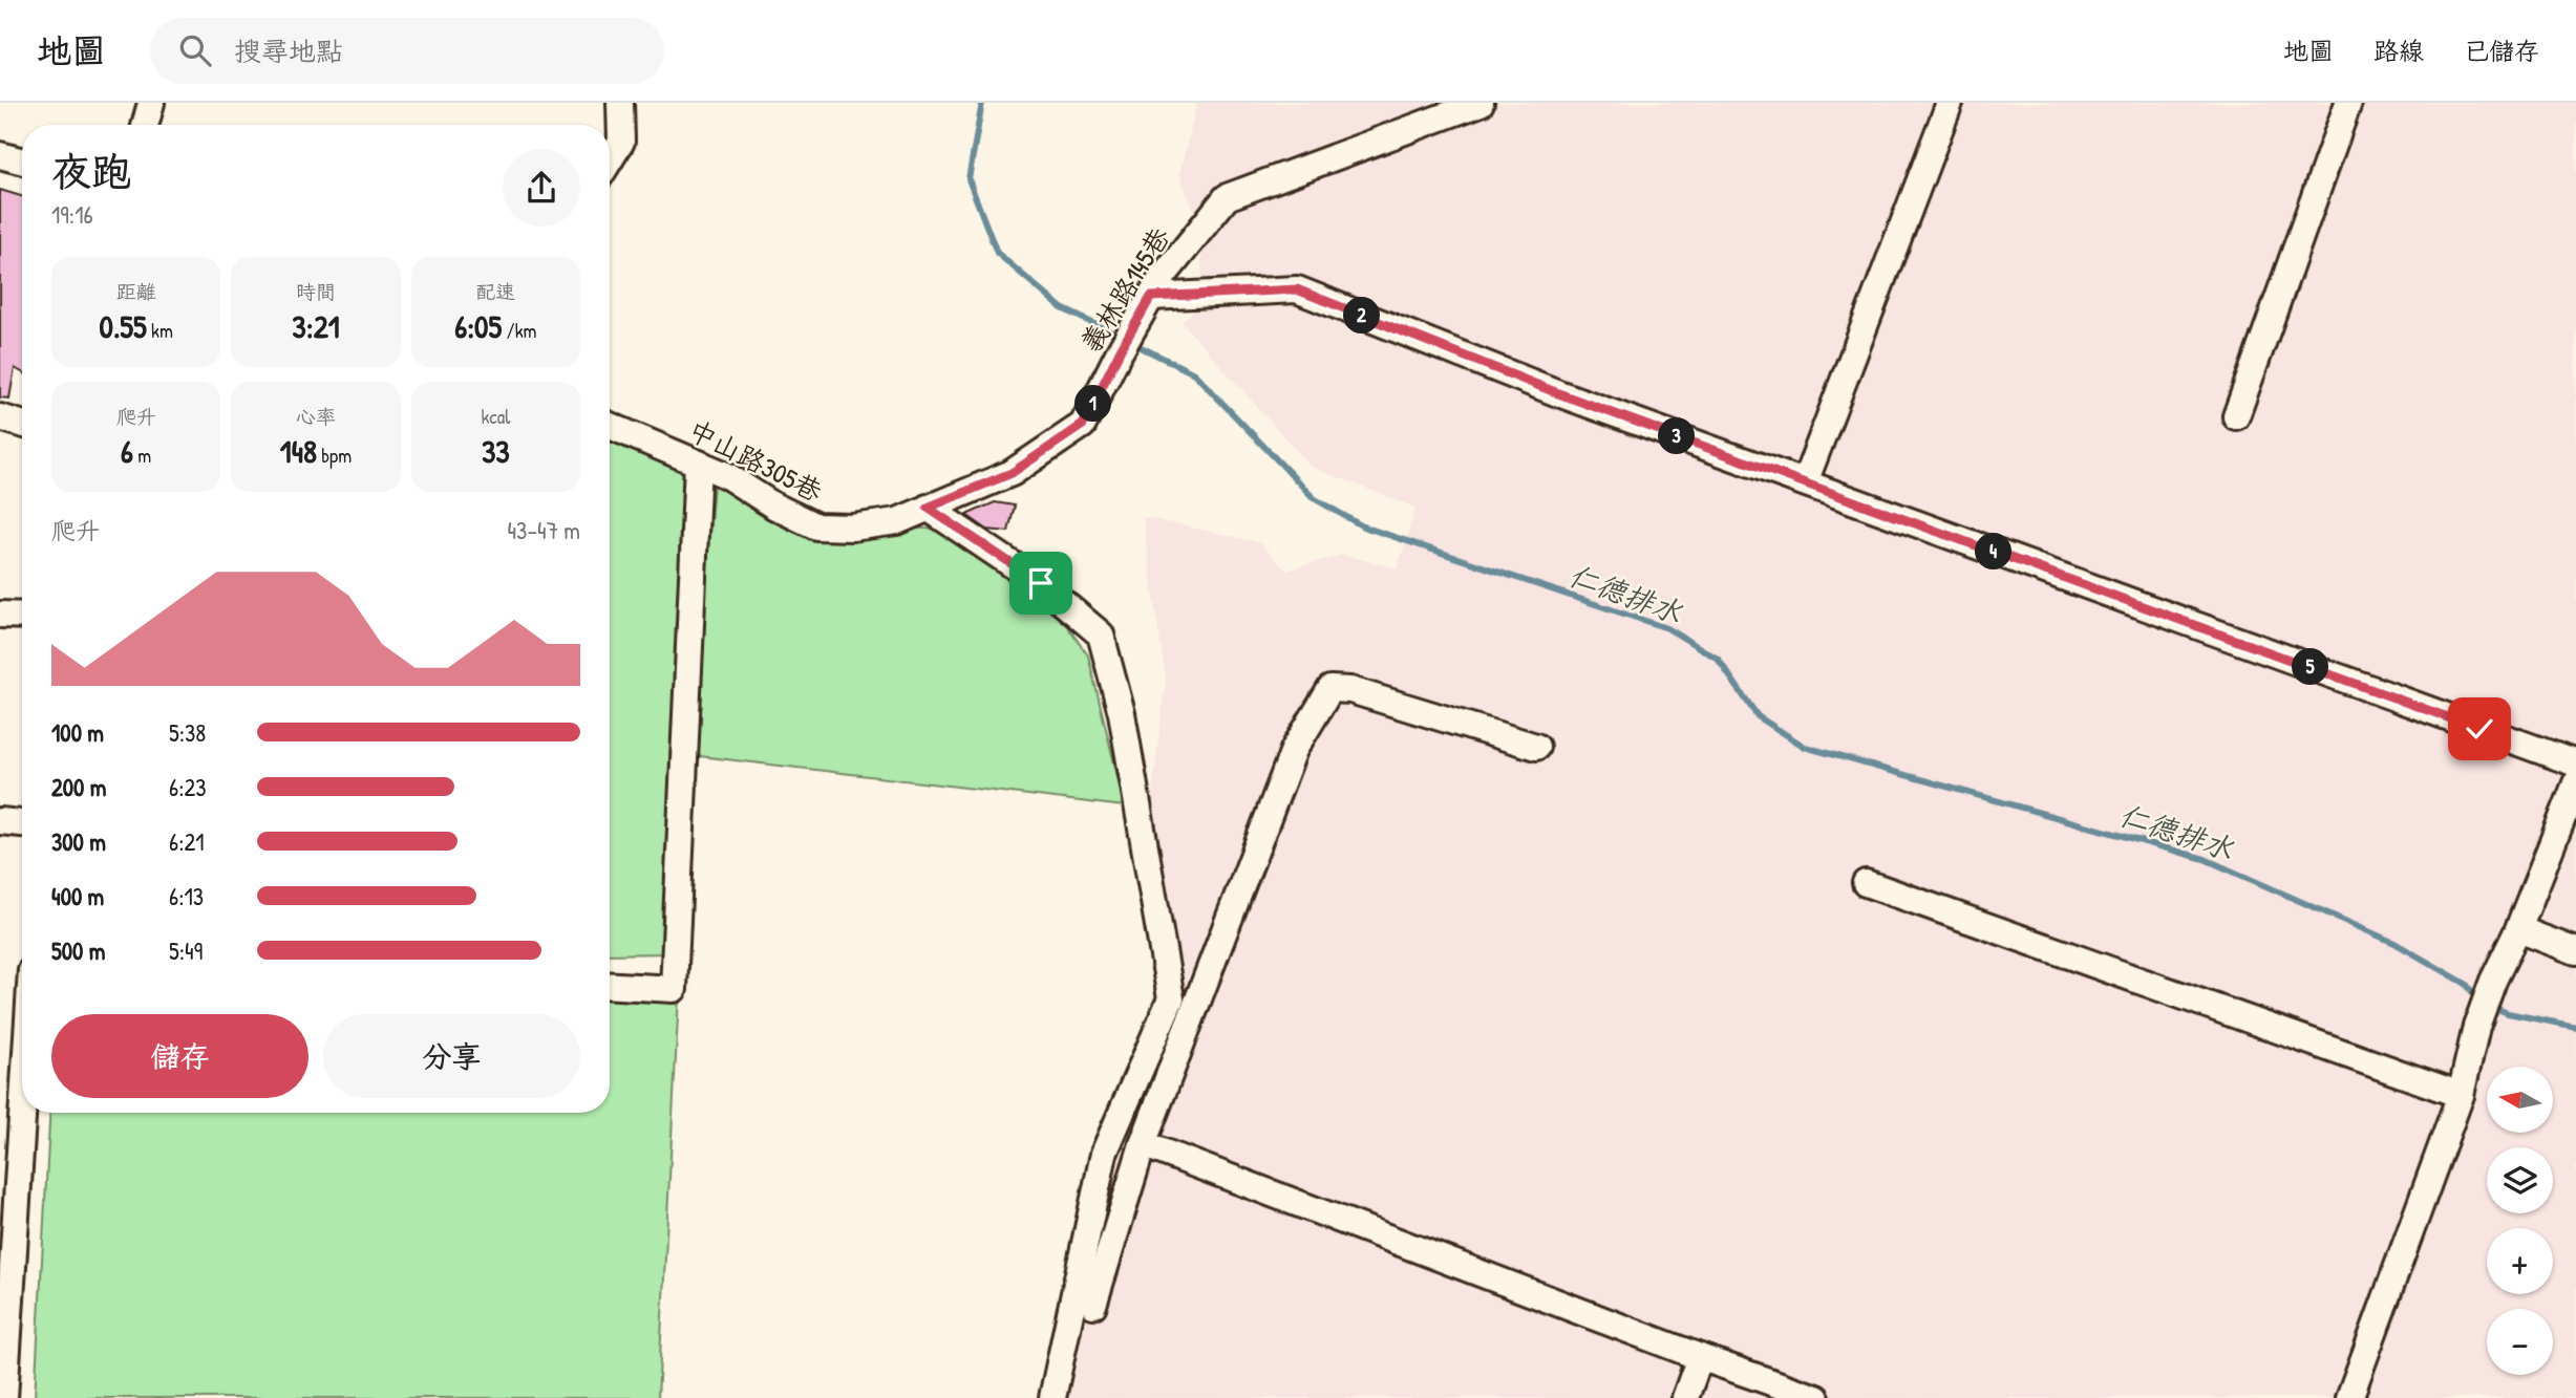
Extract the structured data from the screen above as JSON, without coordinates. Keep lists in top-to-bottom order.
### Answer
{
  "streets": {
    "street": ["義林路145巷", "中山路305巷"]
  },
  "crossings": [
    ["義林路145巷", "中山路305巷"]
  ],
  "water": ["仁德排水"],
  "north": "left",
  "page": {
    "header": "地圖",
    "search": "搜尋地點",
    "nav": ["地圖", "路線", "已儲存"],
    "heading": ["夜跑", "19:16"],
    "stats": [
      ["距離", "0.55 km"],
      ["時間", "3:21"],
      ["配速", "6:05 /km"],
      ["爬升", "6 m"],
      ["心率", "148 bpm"],
      ["kcal", "33"]
    ],
    "pins": [
      "2",
      "1",
      "3",
      "4",
      "5"
    ],
    "chart": ["爬升", "43–47 m"],
    "list": [
      {
        "name": "100 m",
        "note": "5:38"
      },
      {
        "name": "200 m",
        "note": "6:23"
      },
      {
        "name": "300 m",
        "note": "6:21"
      },
      {
        "name": "400 m",
        "note": "6:13"
      },
      {
        "name": "500 m",
        "note": "5:49"
      }
    ],
    "buttons": ["儲存", "分享"],
    "map_buttons": ["+", "−"]
  }
}
